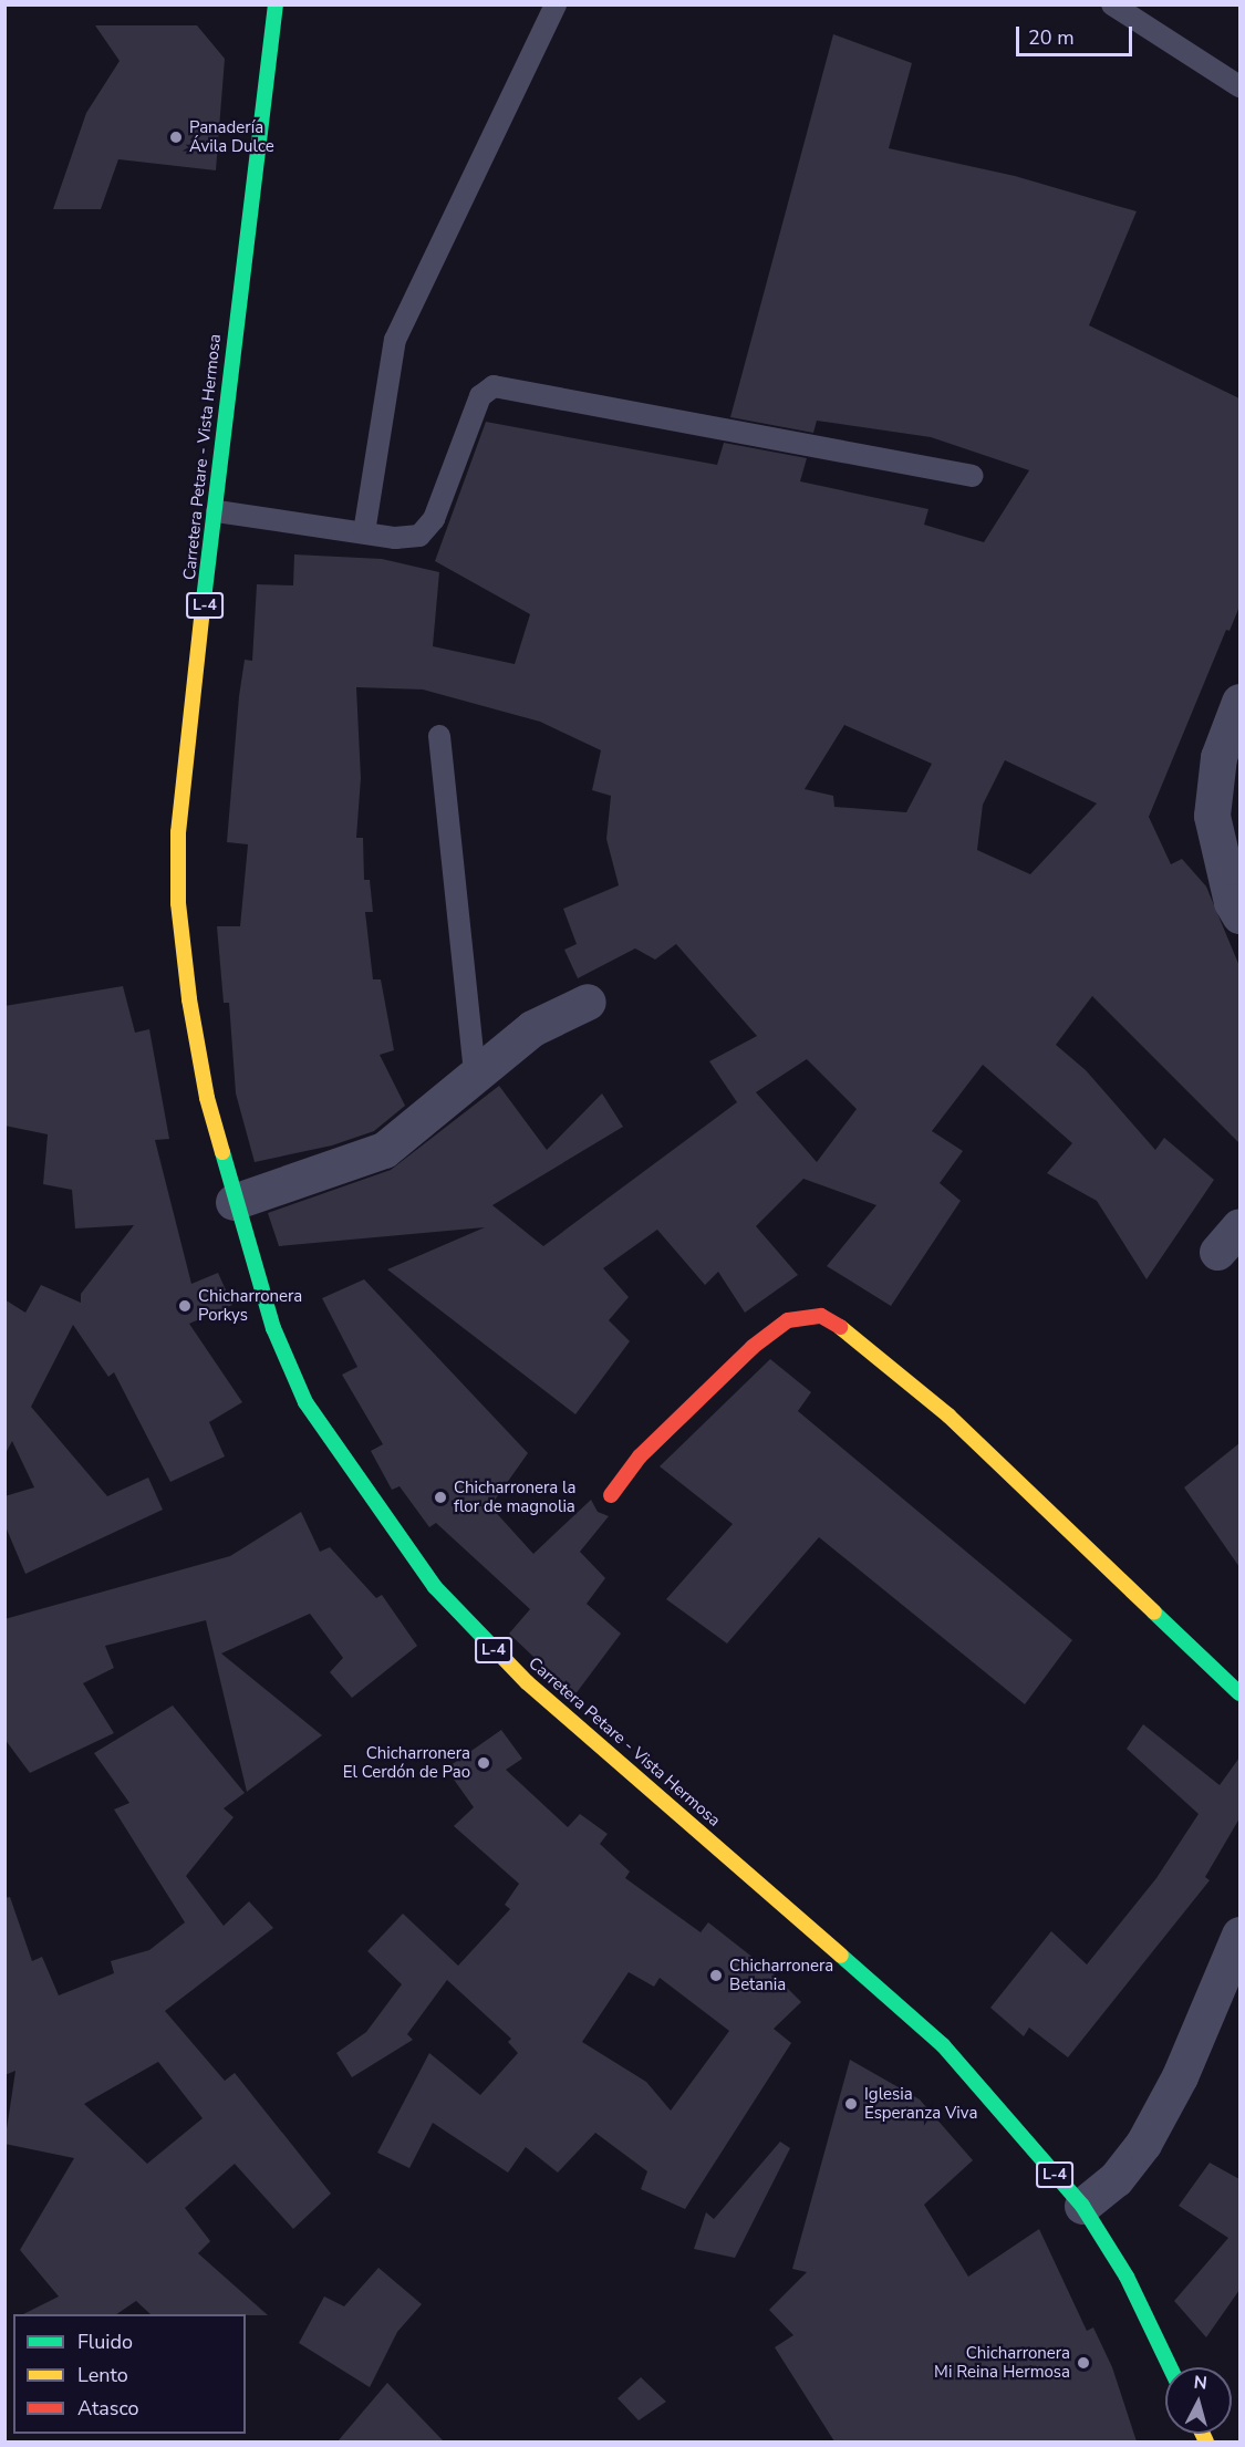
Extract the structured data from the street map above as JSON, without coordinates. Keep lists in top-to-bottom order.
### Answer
{
  "streets": {
    "main road": ["Carretera Petare - Vista Hermosa", "L-4"]
  },
  "places": [
    "Panadería Ávila Dulce",
    "Chicharronera Porkys",
    "Chicharronera la flor de magnolia",
    "Chicharronera El Cerdón de Pao",
    "Chicharronera Betania",
    "Iglesia Esperanza Viva",
    "Chicharronera Mi Reina Hermosa"
  ],
  "legend": ["Fluido", "Lento", "Atasco"],
  "scale_bar": "20 m",
  "north": "top"
}
